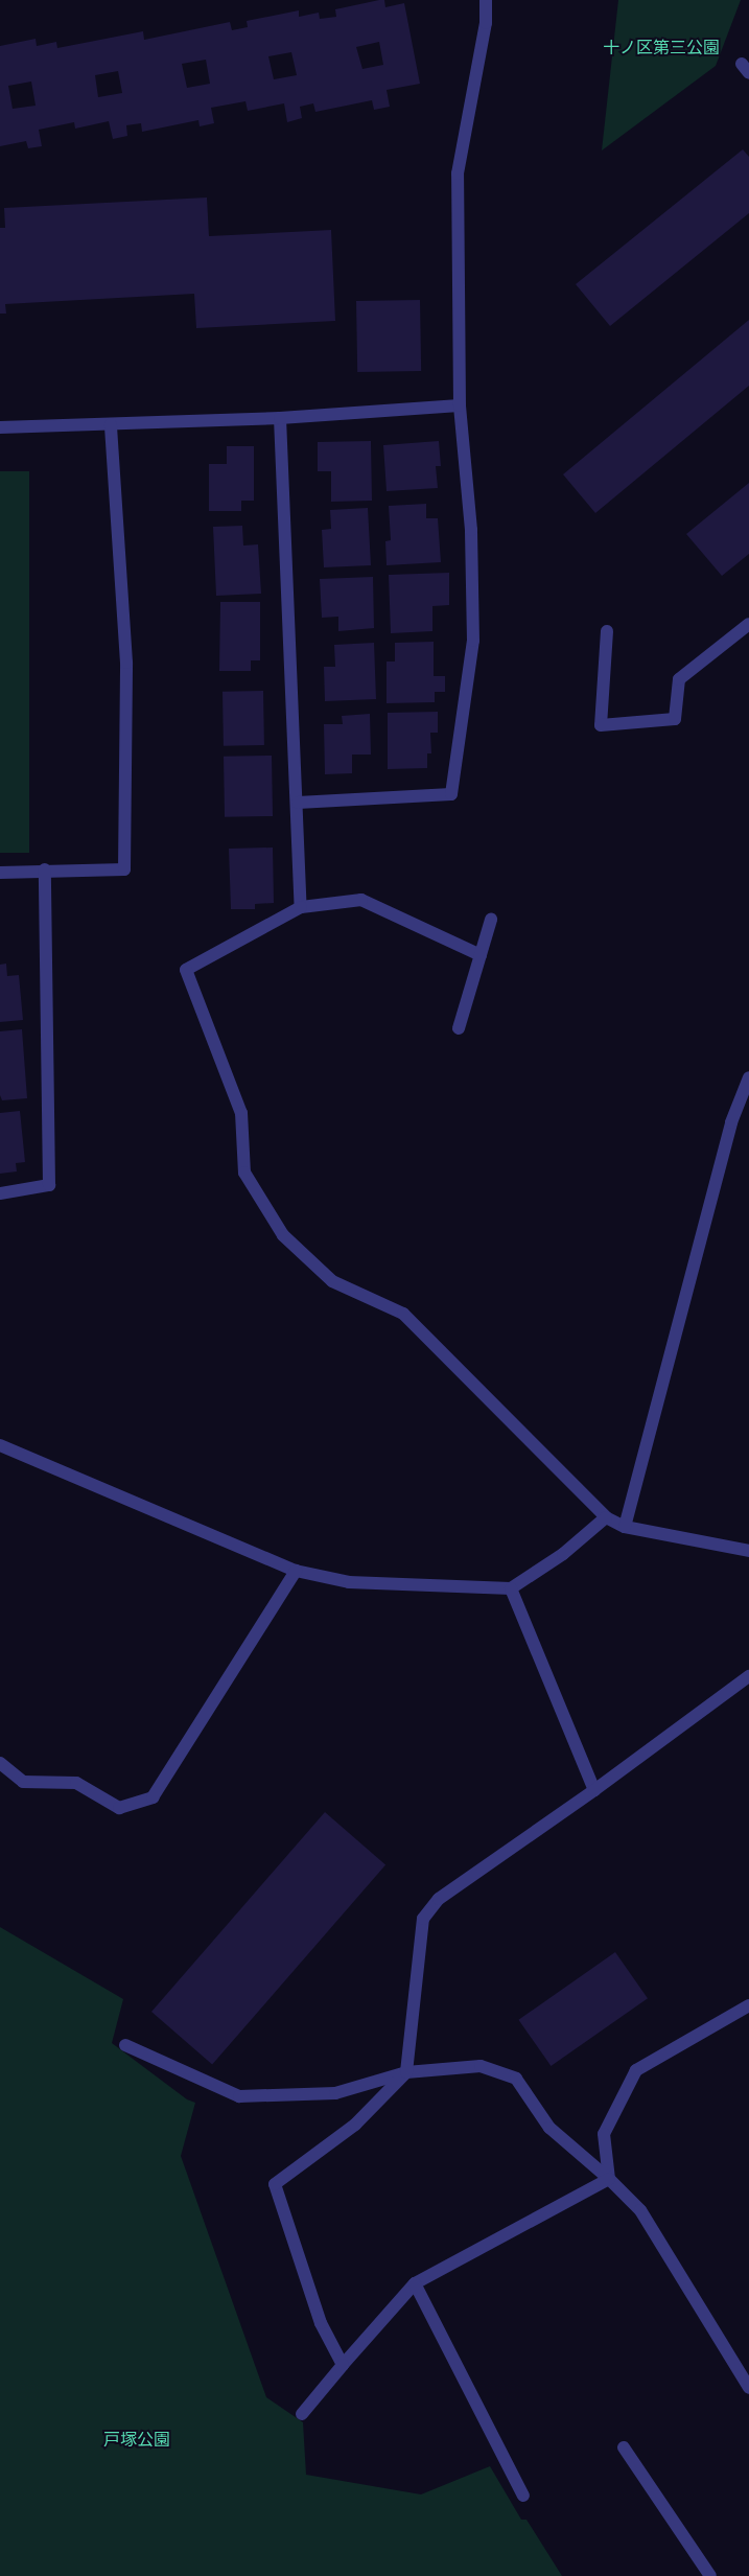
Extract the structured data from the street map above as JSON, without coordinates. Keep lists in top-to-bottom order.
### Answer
{
  "parks": ["十ノ区第三公園", "戸塚公園"]
}
